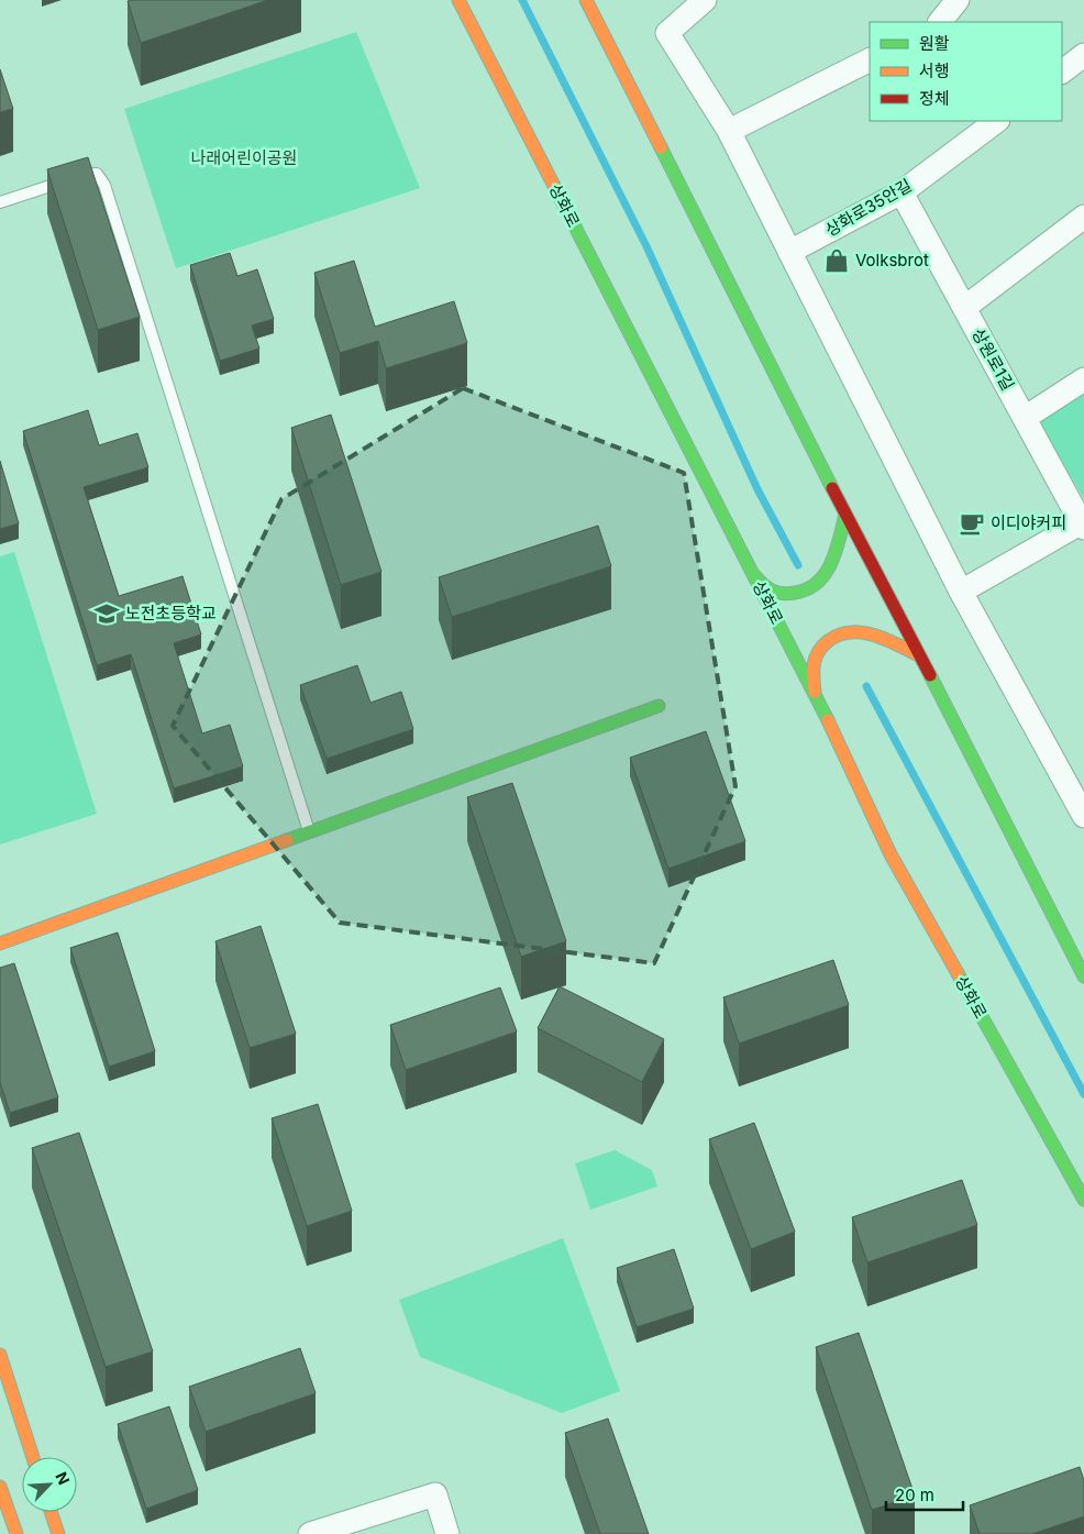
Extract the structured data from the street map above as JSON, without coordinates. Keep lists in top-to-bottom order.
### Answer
{
  "streets": {
    "main road": ["상화로"],
    "street": ["상화로35안길", "상원로1길"]
  },
  "crossings": [
    ["상화로35안길", "상원로1길"]
  ],
  "parks": ["나래어린이공원"],
  "places": {
    "shop": ["Volksbrot"],
    "cafe": ["이디야커피"],
    "school or university": ["노전초등학교"]
  },
  "legend": ["원활", "서행", "정체"],
  "scale_bar": "20 m",
  "north": "top right"
}
